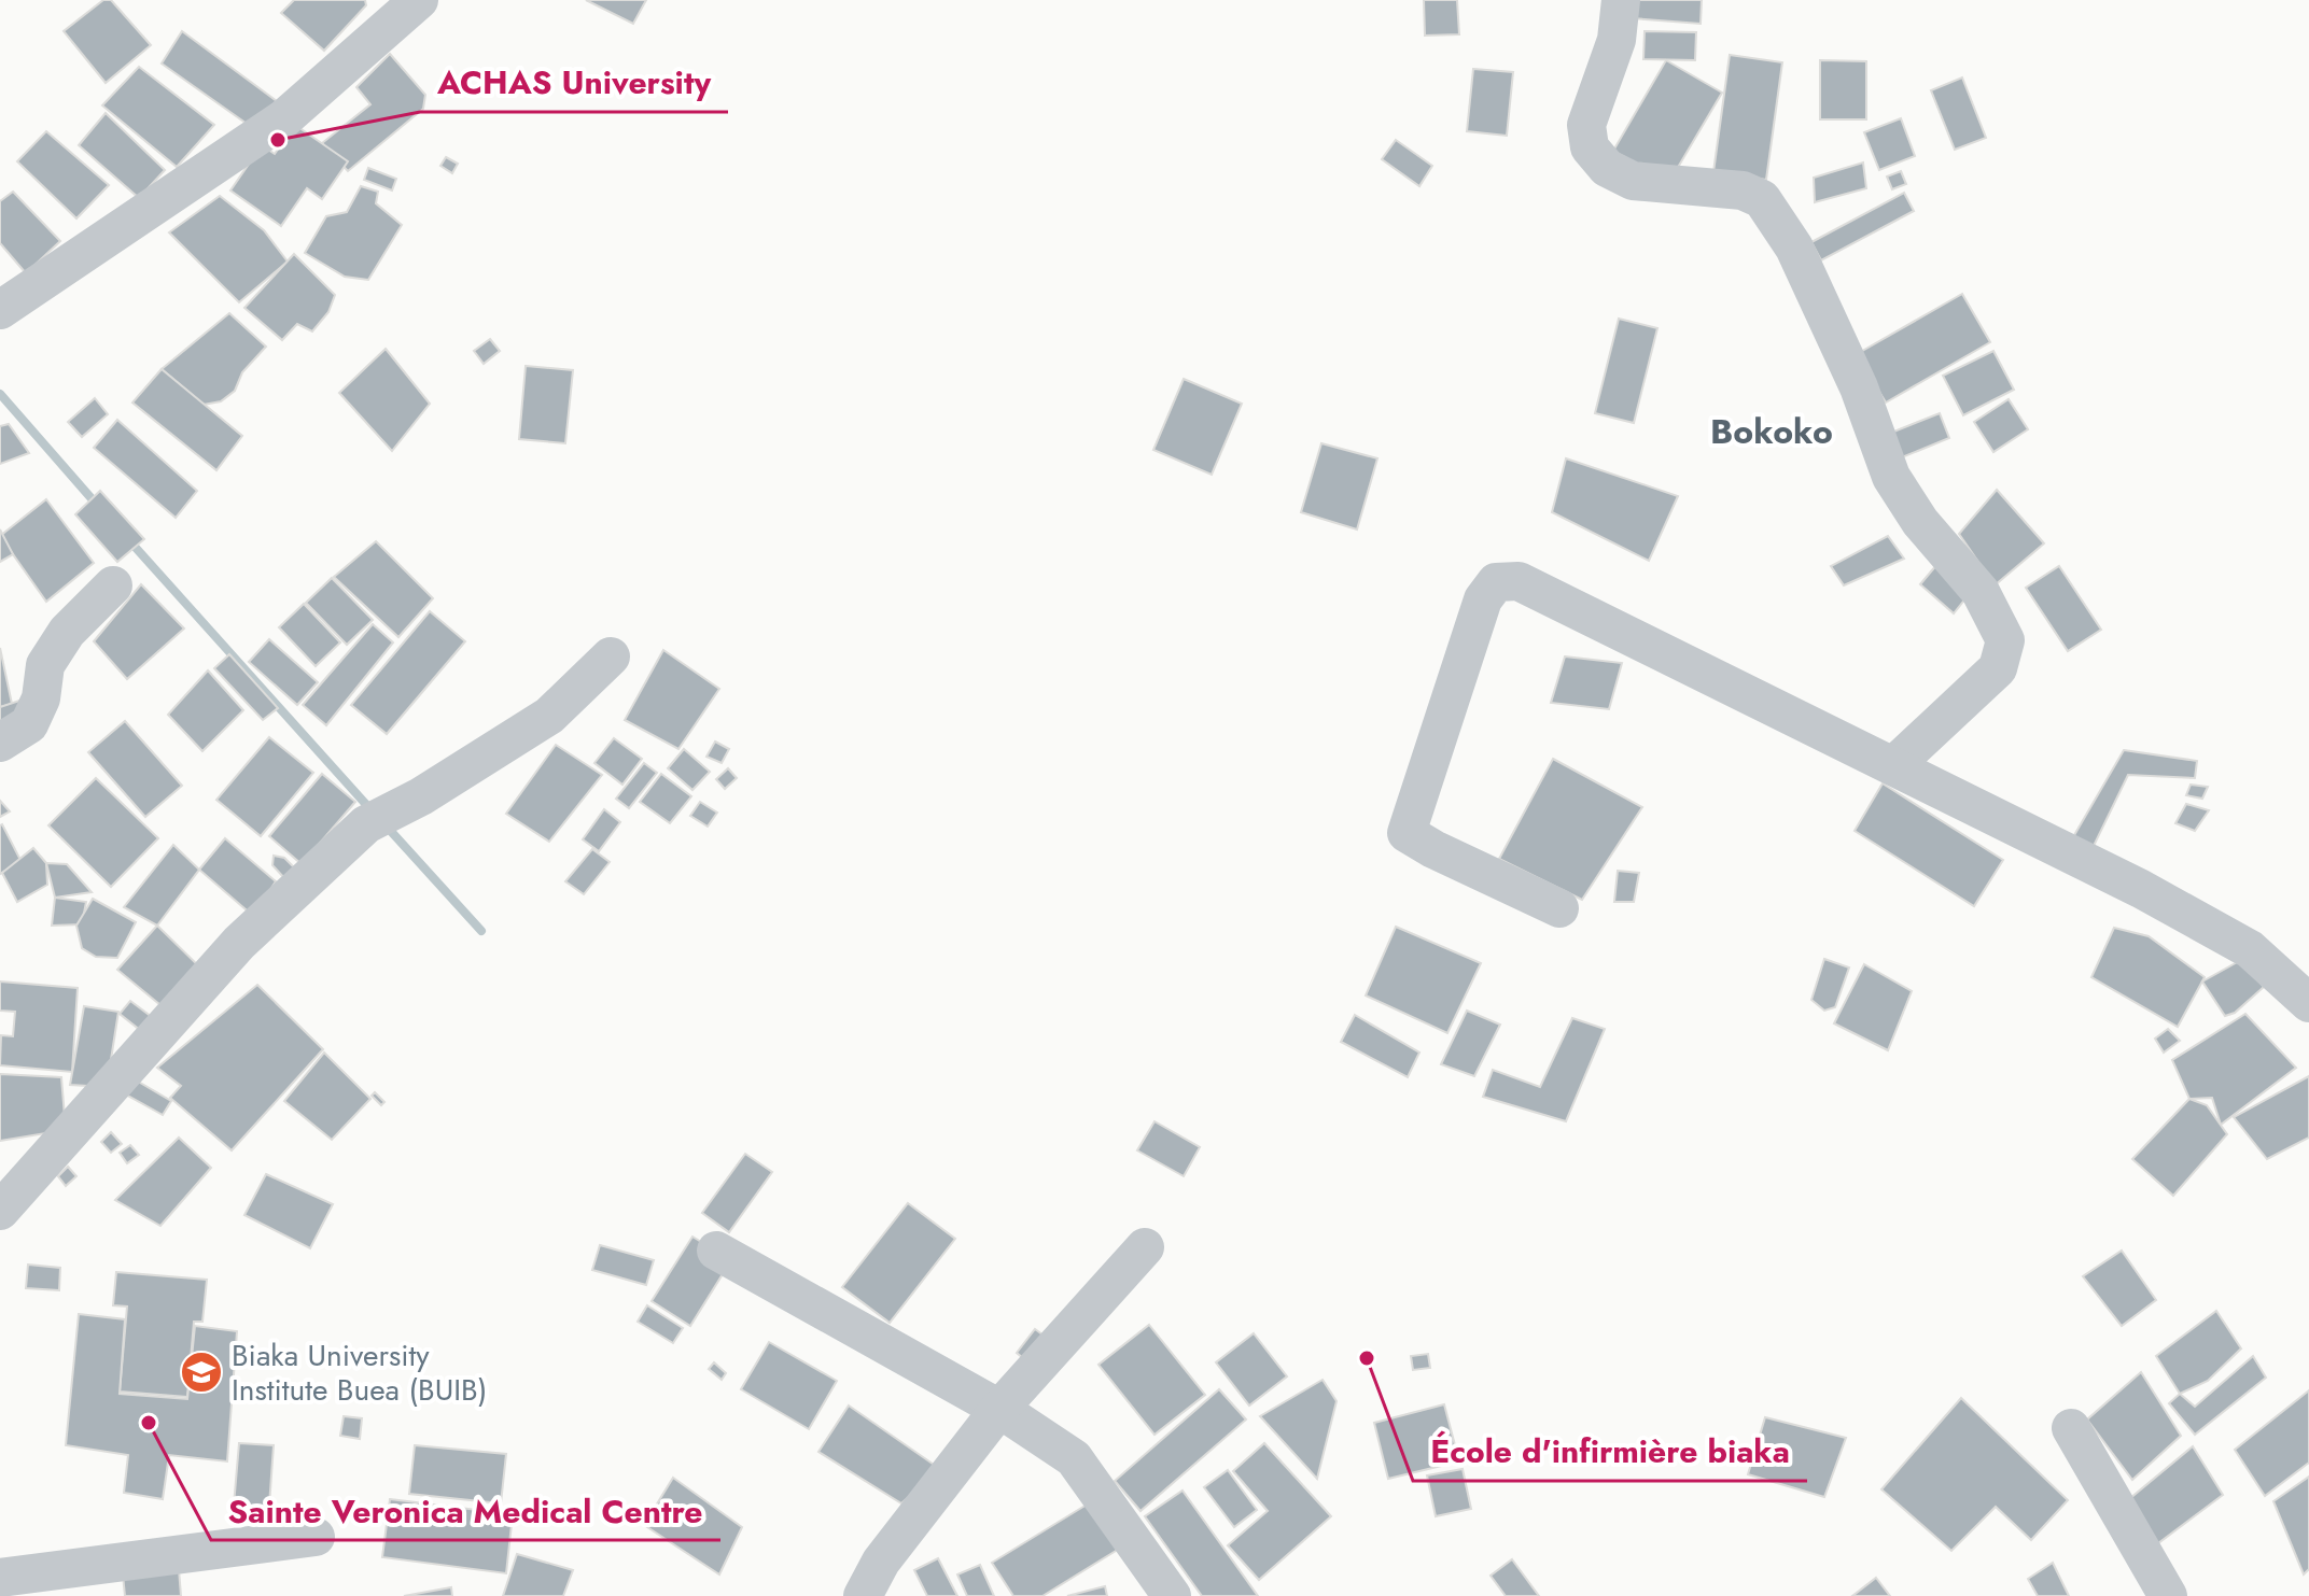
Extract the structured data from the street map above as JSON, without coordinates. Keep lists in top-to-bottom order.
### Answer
{
  "districts": ["Bokoko"],
  "places": {
    "other": ["ACHAS University", "École d'infirmière biaka", "Sainte Veronica Medical Centre"],
    "school or university": ["Biaka University Institute Buea (BUIB)"]
  }
}
